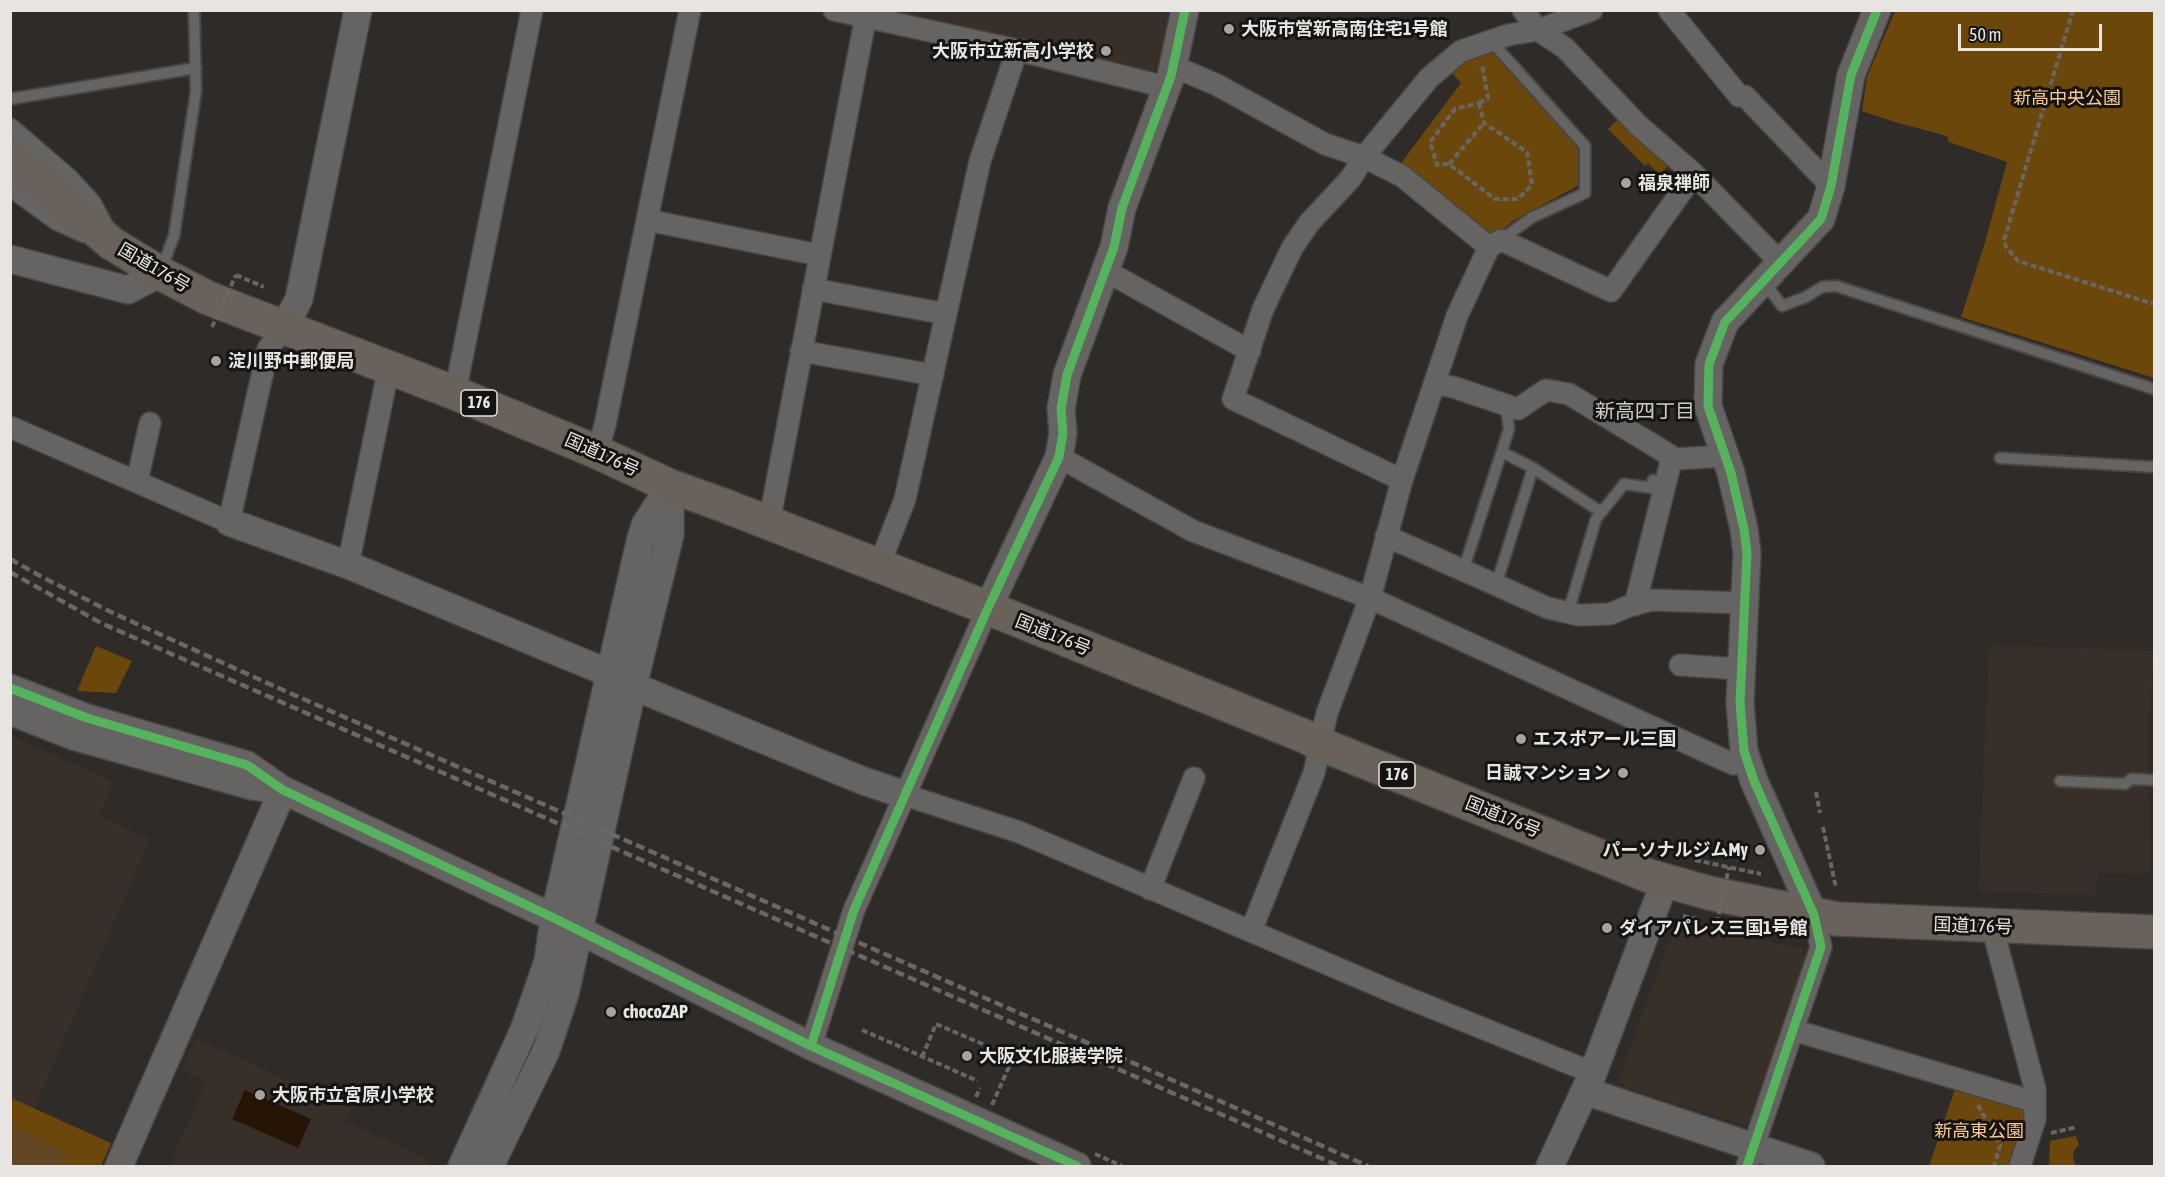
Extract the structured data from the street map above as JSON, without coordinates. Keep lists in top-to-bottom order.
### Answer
{
  "streets": {
    "highway": ["国道176号", "176"]
  },
  "districts": ["新高四丁目"],
  "parks": ["新高中央公園", "新高東公園"],
  "places": [
    "大阪市営新高南住宅1号館",
    "大阪市立新高小学校",
    "福泉禅師",
    "淀川野中郵便局",
    "エスポアール三国",
    "日誠マンション",
    "パーソナルジムMy",
    "ダイアパレス三国1号館",
    "chocoZAP",
    "大阪文化服装学院",
    "大阪市立宮原小学校"
  ],
  "scale_bar": "50 m"
}
